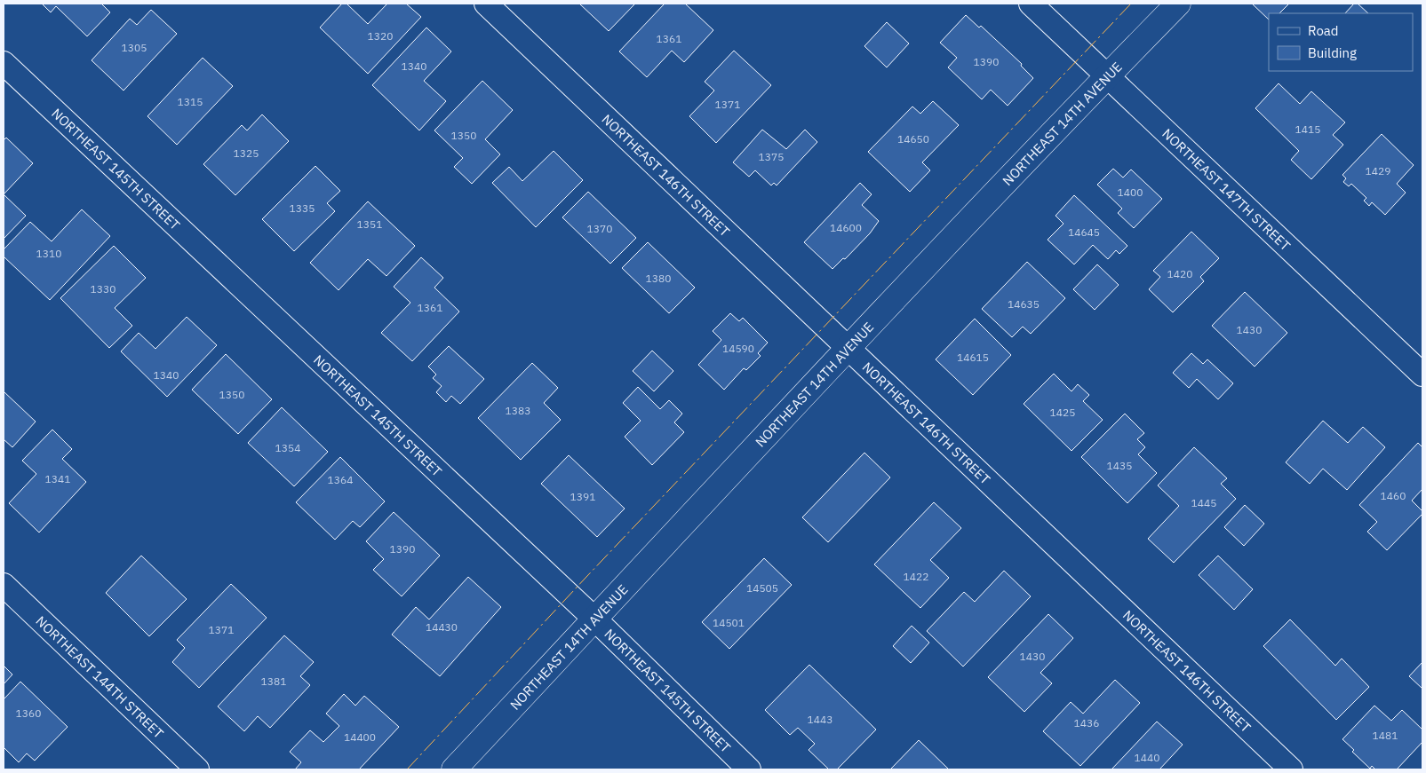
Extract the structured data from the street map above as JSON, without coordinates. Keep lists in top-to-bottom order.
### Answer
{
  "streets": {
    "street": [
      "NORTHEAST 14TH AVENUE",
      "NORTHEAST 145TH STREET",
      "NORTHEAST 146TH STREET",
      "NORTHEAST 147TH STREET",
      "NORTHEAST 144TH STREET"
    ]
  },
  "crossings": [
    ["NORTHEAST 14TH AVENUE", "NORTHEAST 145TH STREET"],
    ["NORTHEAST 14TH AVENUE", "NORTHEAST 146TH STREET"],
    ["NORTHEAST 14TH AVENUE", "NORTHEAST 147TH STREET"]
  ],
  "house_numbers": [
    "1320",
    "1361",
    "1305",
    "1390",
    "1340",
    "1315",
    "1371",
    "1415",
    "1350",
    "14650",
    "1325",
    "1375",
    "1429",
    "1400",
    "1335",
    "1351",
    "14600",
    "1370",
    "14645",
    "1310",
    "1420",
    "1380",
    "1330",
    "14635",
    "1361",
    "1430",
    "14590",
    "14615",
    "1340",
    "1350",
    "1383",
    "1425",
    "1354",
    "1435",
    "1341",
    "1364",
    "1460",
    "1391",
    "1445",
    "1390",
    "1422",
    "14505",
    "14501",
    "14430",
    "1371",
    "1430",
    "1381",
    "1360",
    "1443",
    "1436",
    "1481",
    "14400",
    "1440"
  ],
  "legend": ["Road", "Building"]
}
